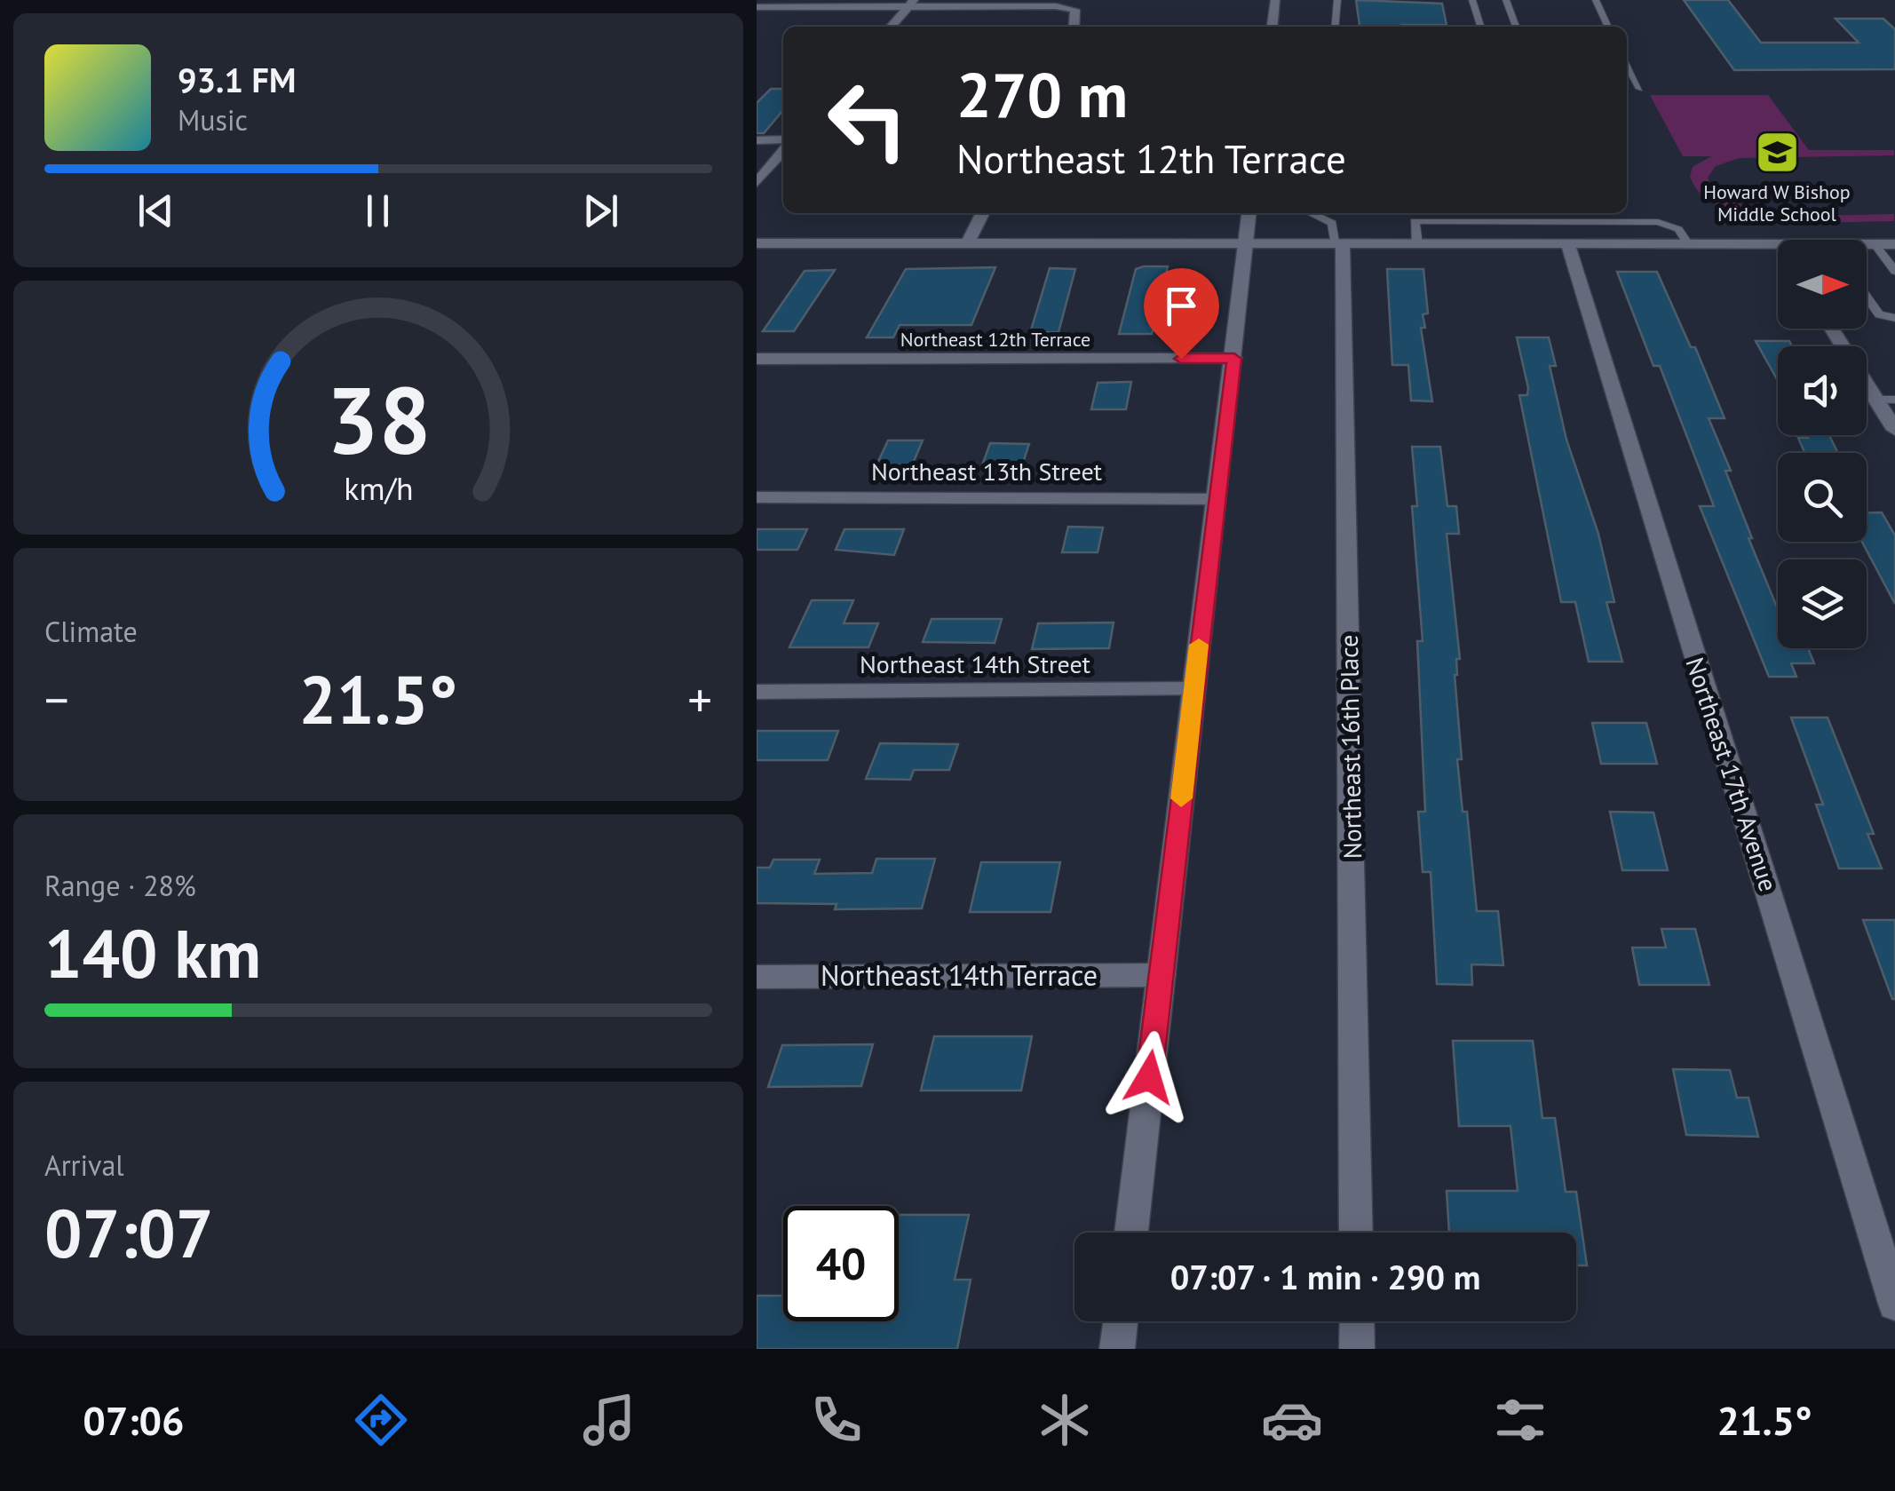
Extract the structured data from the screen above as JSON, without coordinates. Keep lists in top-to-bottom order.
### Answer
{
  "streets": {
    "street": [
      "Northeast 12th Terrace",
      "Northeast 13th Street",
      "Northeast 14th Street",
      "Northeast 16th Place",
      "Northeast 17th Avenue",
      "Northeast 14th Terrace"
    ]
  },
  "places": {
    "school or university": ["Howard W Bishop Middle School"]
  },
  "north": "right",
  "page": {
    "turn": ["270 m", "Northeast 12th Terrace"],
    "song": ["93.1 FM", "Music"],
    "tile": [
      "Climate",
      ["Range · 28%", "140 km"],
      ["Arrival", "07:07"]
    ],
    "heat": ["−", "21.5°", "+"],
    "limit": "40",
    "trip": "07:07 · 1 min · 290 m",
    "tabs": ["07:06", "21.5°"],
    "gauge": ["38", "km/h"]
  }
}
